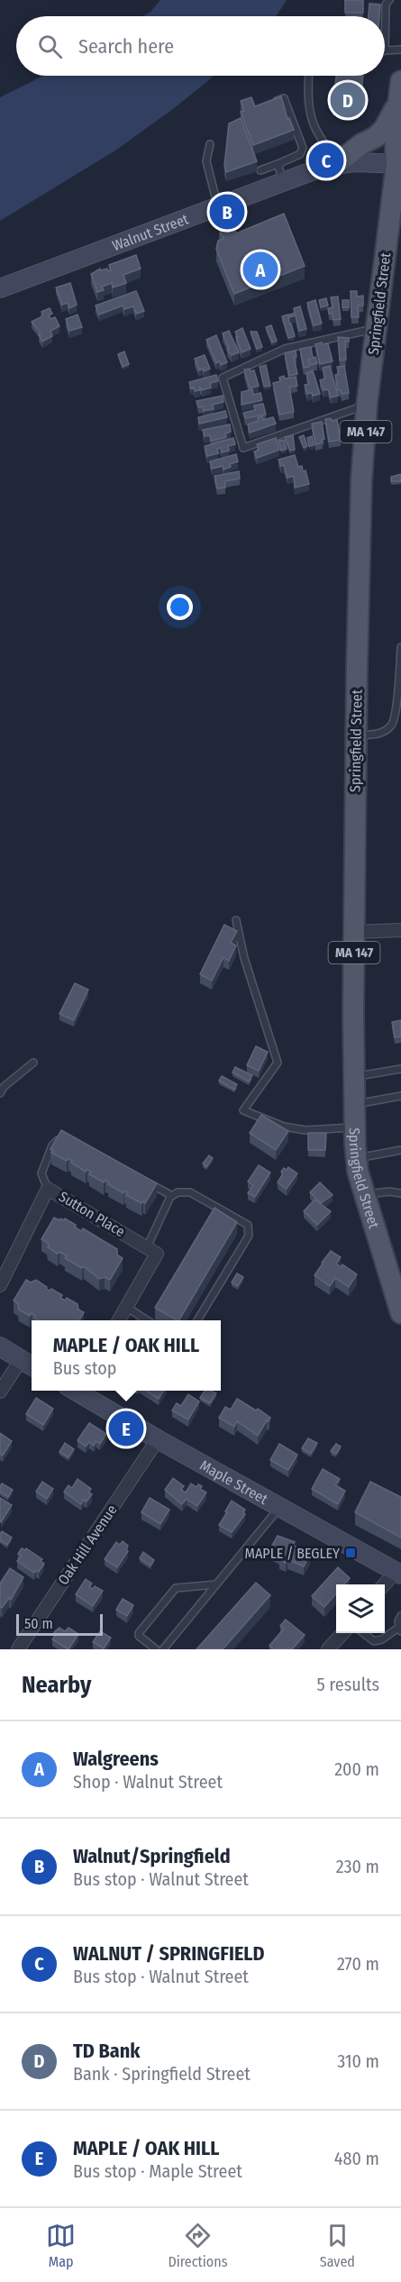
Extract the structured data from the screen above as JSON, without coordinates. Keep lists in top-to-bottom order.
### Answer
{
  "streets": {
    "main road": [
      "Walnut Street",
      "Springfield Street",
      "MA 147",
      "Maple Street"
    ],
    "street": ["Sutton Place", "Oak Hill Avenue"]
  },
  "crossings": [
    ["Walnut Street", "Springfield Street"],
    ["Maple Street", "Oak Hill Avenue"]
  ],
  "places": {
    "transit": ["MAPLE / BEGLEY"]
  },
  "scale_bar": "50 m",
  "page": {
    "search": "Search here",
    "pins": [
      "D",
      "C",
      "B",
      "A",
      "E"
    ],
    "popup": ["MAPLE / OAK HILL", "Bus stop"],
    "scale": "50 m",
    "heading": ["Nearby", "5 results"],
    "list": [
      {
        "mark": "A",
        "name": "Walgreens",
        "note": "Shop · Walnut Street",
        "value": "200 m"
      },
      {
        "mark": "B",
        "name": "Walnut/Springfield",
        "note": "Bus stop · Walnut Street",
        "value": "230 m"
      },
      {
        "mark": "C",
        "name": "WALNUT / SPRINGFIELD",
        "note": "Bus stop · Walnut Street",
        "value": "270 m"
      },
      {
        "mark": "D",
        "name": "TD Bank",
        "note": "Bank · Springfield Street",
        "value": "310 m"
      },
      {
        "mark": "E",
        "name": "MAPLE / OAK HILL",
        "note": "Bus stop · Maple Street",
        "value": "480 m"
      }
    ],
    "nav": ["Map", "Directions", "Saved"]
  }
}
